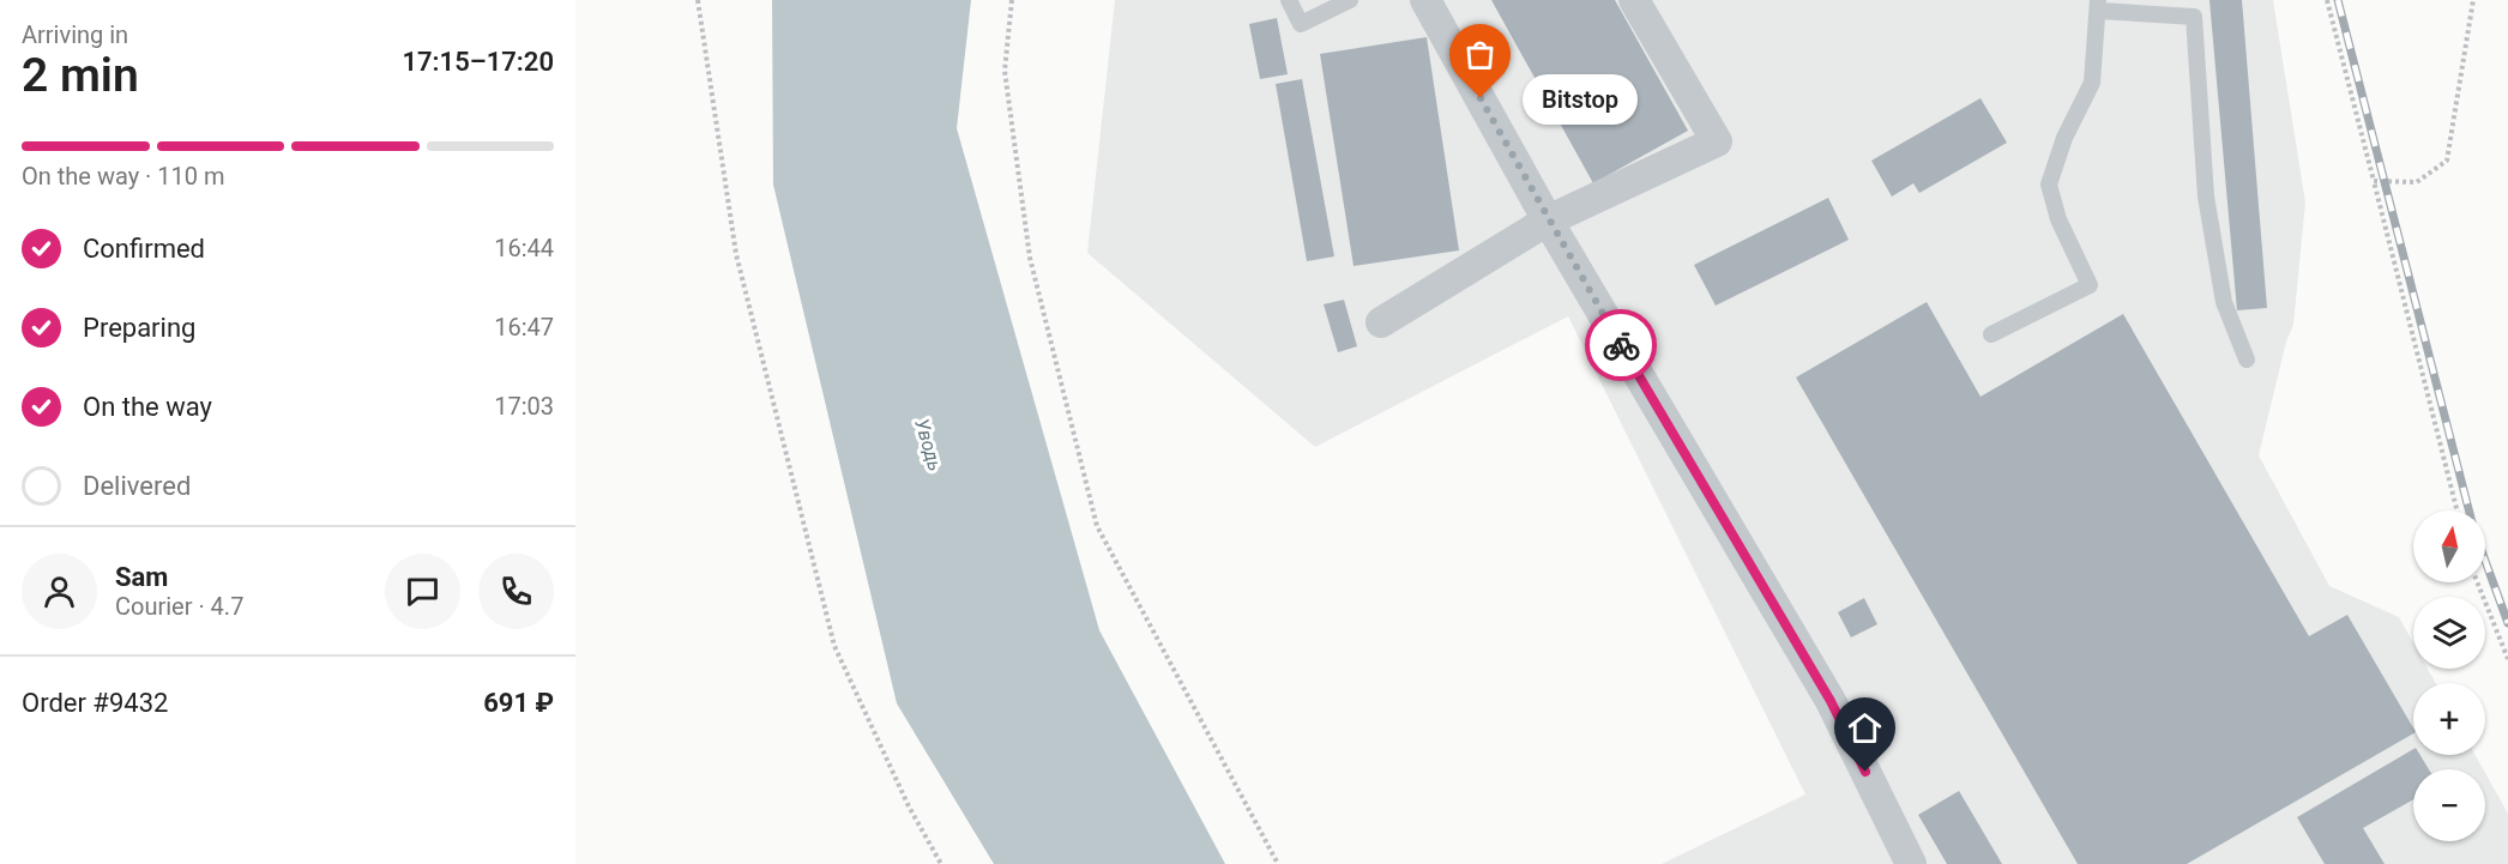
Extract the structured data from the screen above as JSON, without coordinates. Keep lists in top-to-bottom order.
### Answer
{
  "water": ["Уводь"],
  "places": ["Bitstop"],
  "north": "top",
  "page": {
    "heading": ["2 min", "Arriving in", "17:15–17:20"],
    "panel": [
      "Sam",
      "Courier · 4.7",
      "Order #9432",
      "691 ₽"
    ],
    "bubble": "Bitstop",
    "bar": "On the way · 110 m",
    "list": [
      ["Confirmed", "16:44"],
      ["Preparing", "16:47"],
      ["On the way", "17:03"],
      "Delivered"
    ],
    "map_buttons": ["+", "−"]
  }
}
